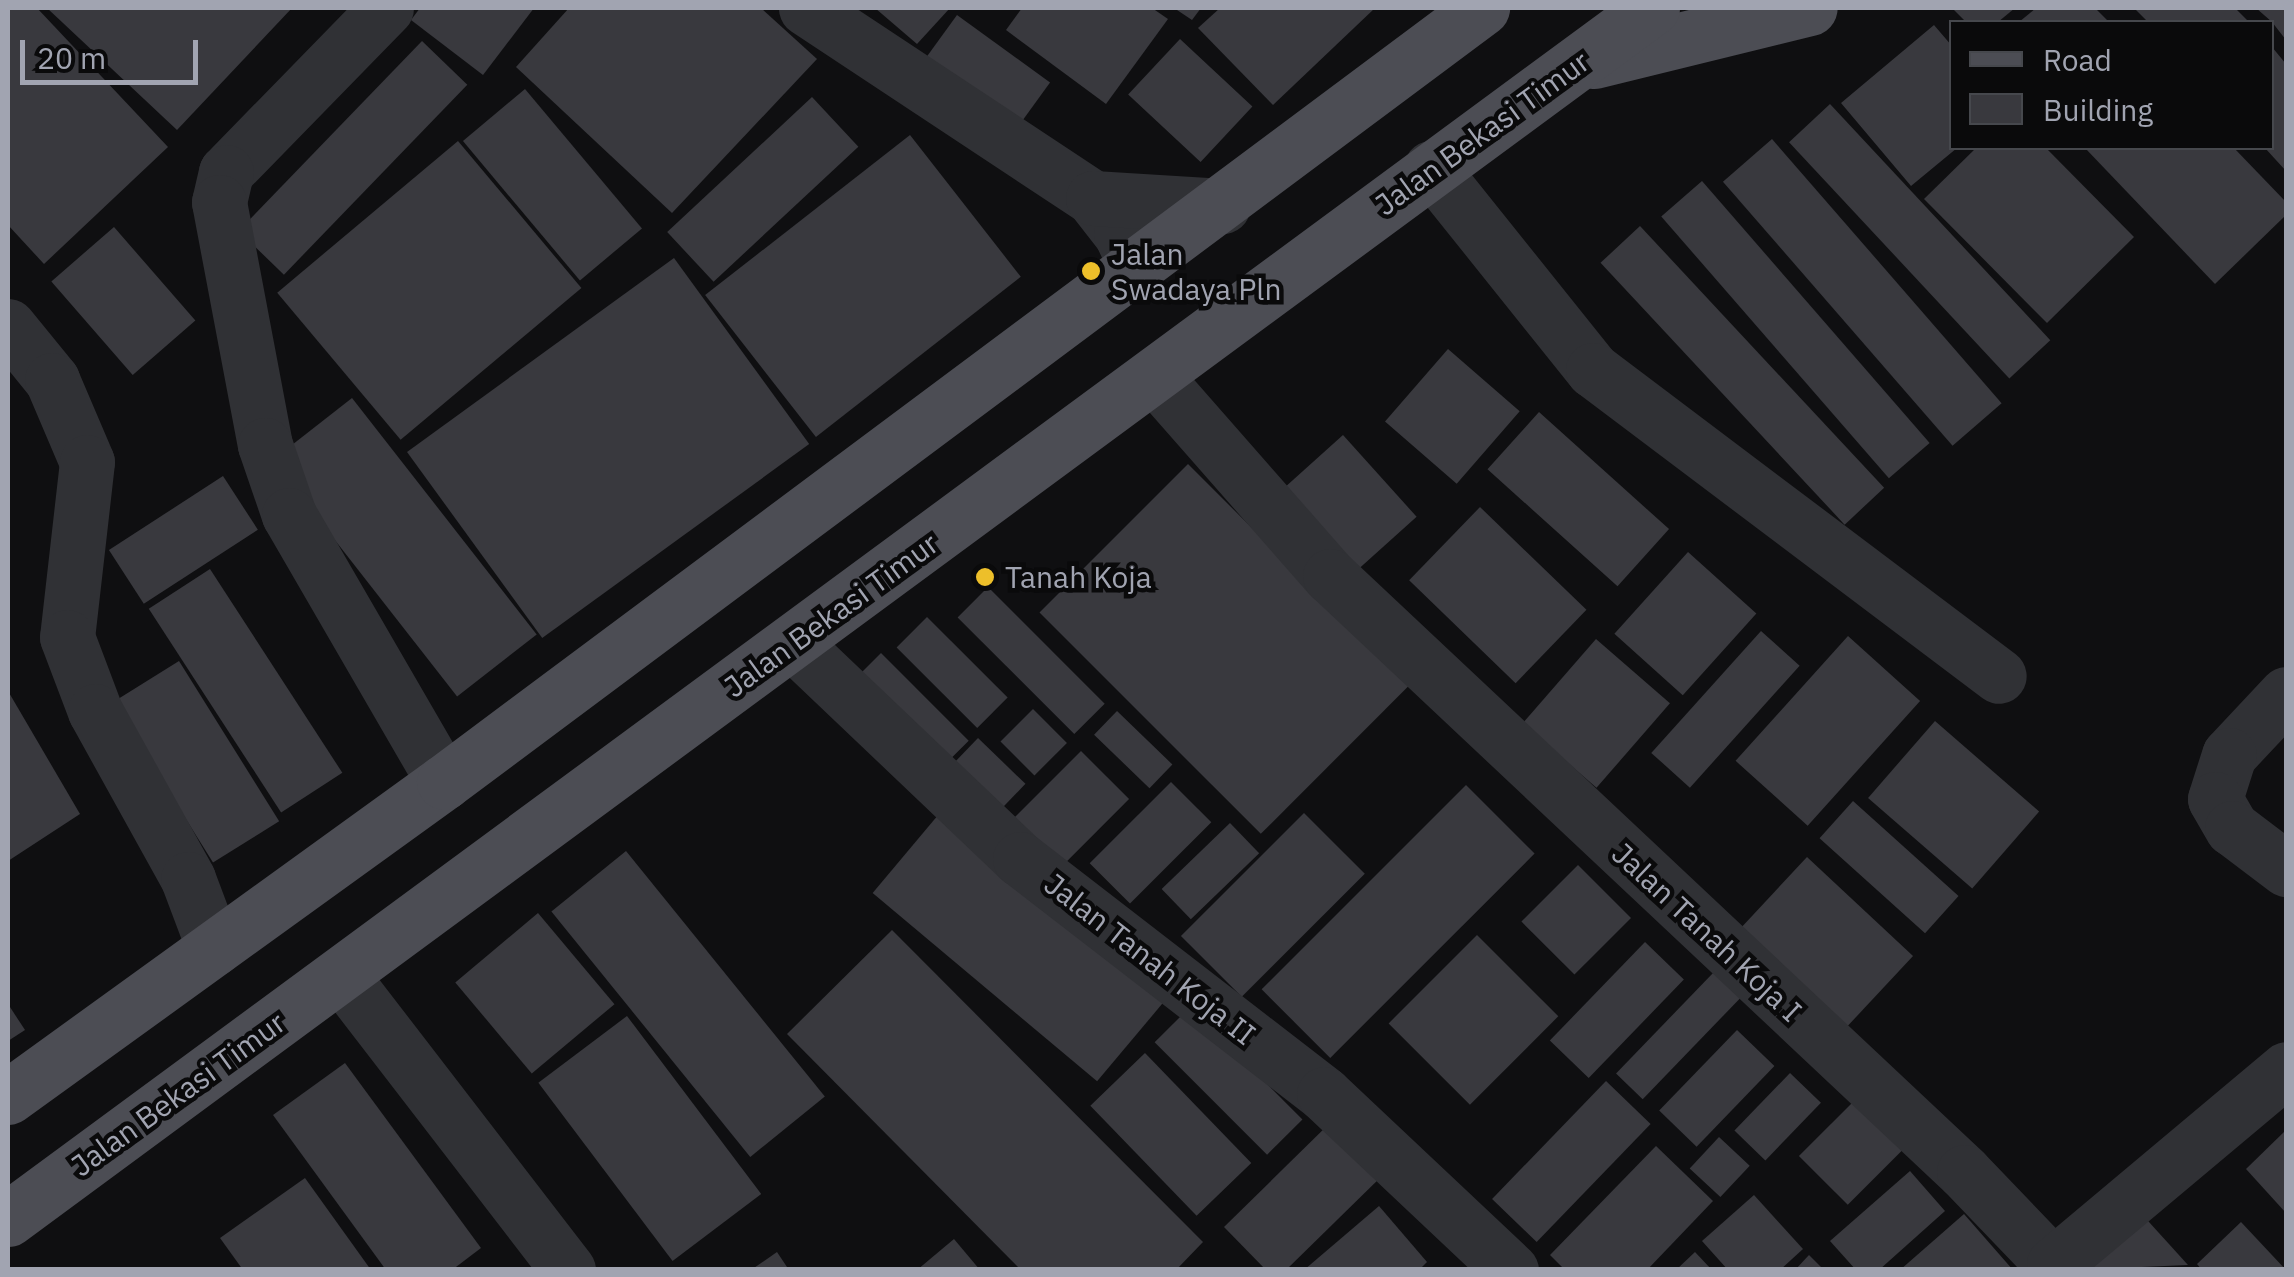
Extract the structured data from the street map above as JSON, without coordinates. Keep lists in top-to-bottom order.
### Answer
{
  "streets": {
    "main road": ["Jalan Bekasi Timur"],
    "street": ["Jalan Tanah Koja I", "Jalan Tanah Koja II"]
  },
  "crossings": [
    ["Jalan Bekasi Timur", "Jalan Tanah Koja I"],
    ["Jalan Bekasi Timur", "Jalan Tanah Koja II"]
  ],
  "places": ["Jalan Swadaya Pln", "Tanah Koja"],
  "legend": ["Road", "Building"],
  "scale_bar": "20 m"
}
